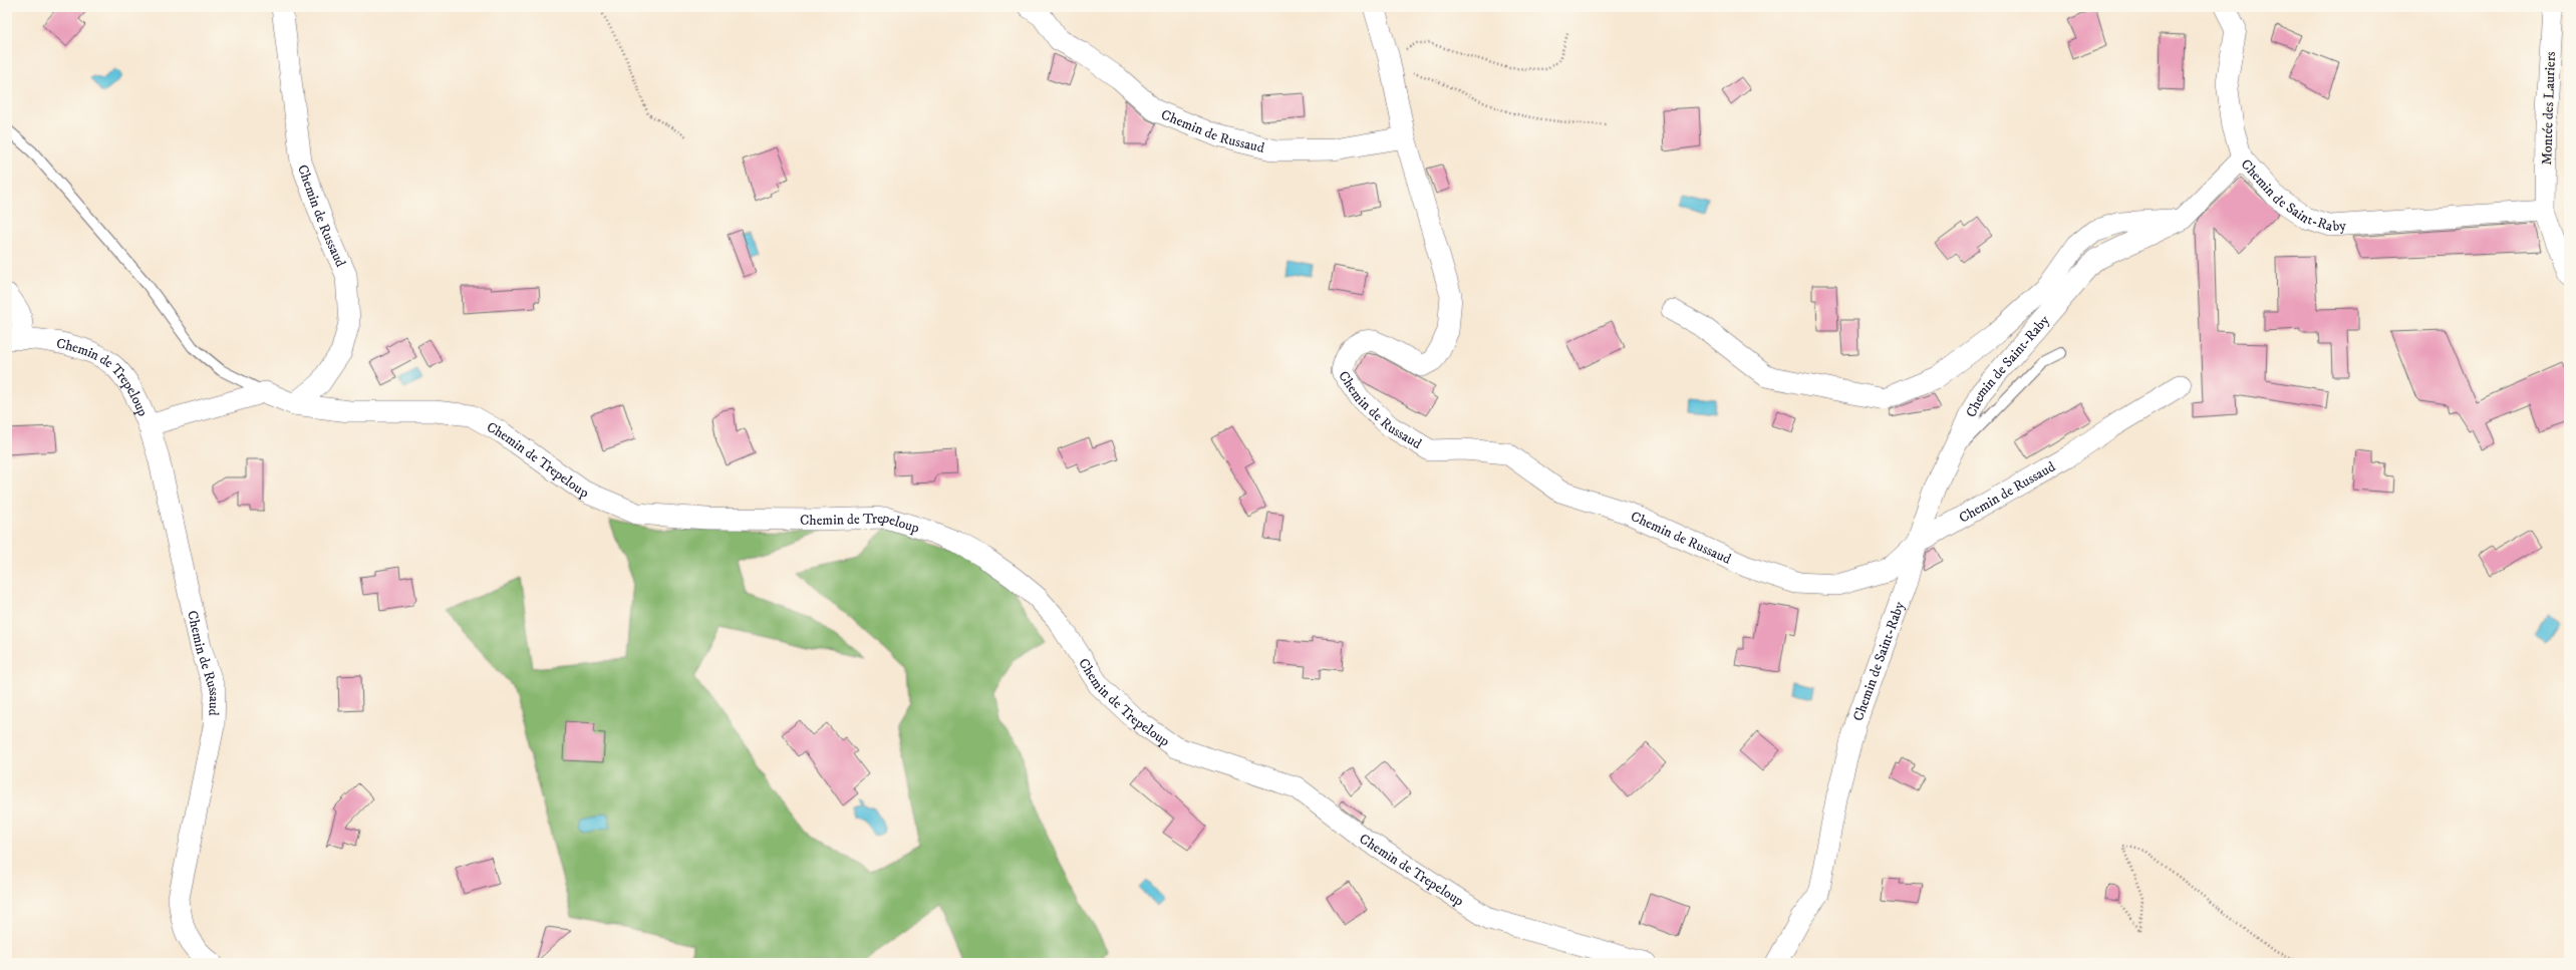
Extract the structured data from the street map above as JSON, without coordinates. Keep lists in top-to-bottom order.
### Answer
{
  "streets": {
    "street": [
      "Montée des Lauriers",
      "Chemin de Russaud",
      "Chemin de Saint-Raby",
      "Chemin de Trepeloup"
    ]
  },
  "crossings": [
    ["Montée des Lauriers", "Chemin de Saint-Raby"],
    ["Chemin de Russaud", "Chemin de Saint-Raby"],
    ["Chemin de Russaud", "Chemin de Trepeloup"]
  ]
}
